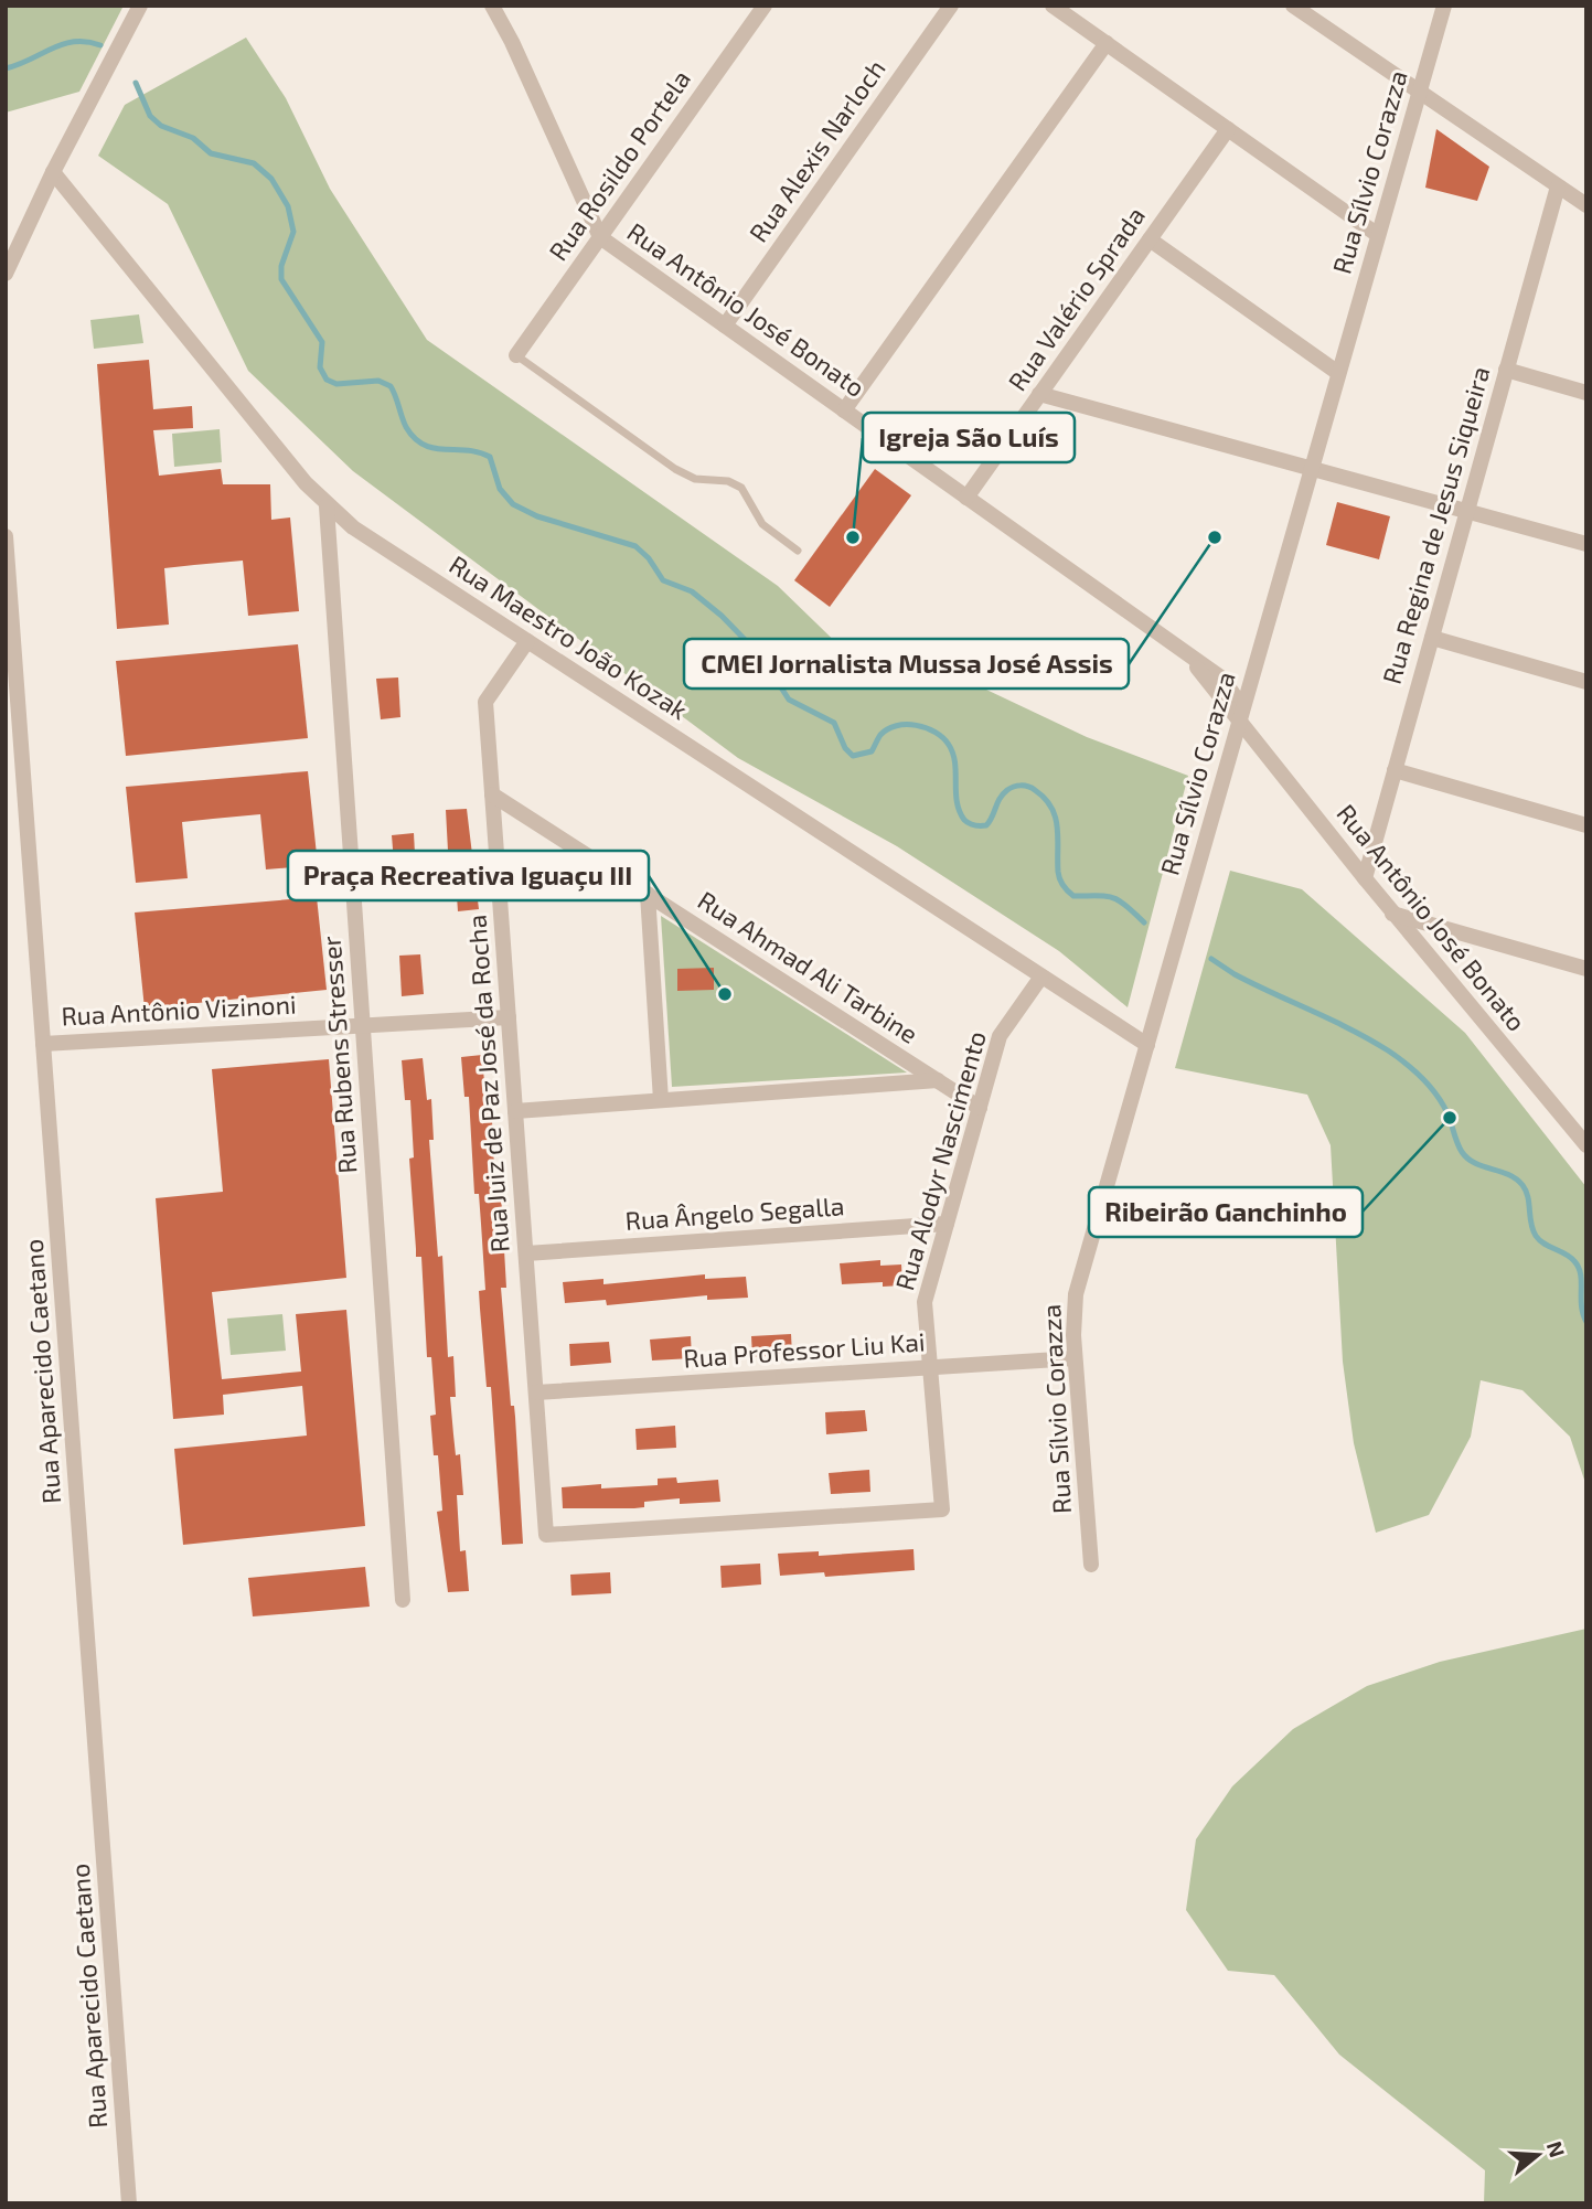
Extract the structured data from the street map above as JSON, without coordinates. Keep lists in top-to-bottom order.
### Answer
{
  "streets": {
    "street": [
      "Rua Alexis Narloch",
      "Rua Rosildo Portela",
      "Rua Sílvio Corazza",
      "Rua Valério Sprada",
      "Rua Antônio José Bonato",
      "Rua Regina de Jesus Siqueira",
      "Rua Maestro João Kozak",
      "Rua Ahmad Ali Tarbine",
      "Rua Antônio Vizinoni",
      "Rua Rubens Stresser",
      "Rua Juiz de Paz José da Rocha",
      "Rua Alodyr Nascimento",
      "Rua Ângelo Segalla",
      "Rua Professor Liu Kai",
      "Rua Aparecido Caetano"
    ]
  },
  "crossings": [
    ["Rua Alexis Narloch", "Rua Antônio José Bonato"],
    ["Rua Rosildo Portela", "Rua Antônio José Bonato"],
    ["Rua Sílvio Corazza", "Rua Antônio José Bonato"],
    ["Rua Sílvio Corazza", "Rua Maestro João Kozak"],
    ["Rua Sílvio Corazza", "Rua Professor Liu Kai"],
    ["Rua Valério Sprada", "Rua Antônio José Bonato"],
    ["Rua Antônio José Bonato", "Rua Regina de Jesus Siqueira"],
    ["Rua Maestro João Kozak", "Rua Rubens Stresser"],
    ["Rua Maestro João Kozak", "Rua Juiz de Paz José da Rocha"],
    ["Rua Maestro João Kozak", "Rua Alodyr Nascimento"],
    ["Rua Ahmad Ali Tarbine", "Rua Juiz de Paz José da Rocha"],
    ["Rua Ahmad Ali Tarbine", "Rua Alodyr Nascimento"],
    ["Rua Antônio Vizinoni", "Rua Rubens Stresser"],
    ["Rua Antônio Vizinoni", "Rua Juiz de Paz José da Rocha"],
    ["Rua Antônio Vizinoni", "Rua Aparecido Caetano"],
    ["Rua Juiz de Paz José da Rocha", "Rua Alodyr Nascimento"],
    ["Rua Juiz de Paz José da Rocha", "Rua Ângelo Segalla"],
    ["Rua Juiz de Paz José da Rocha", "Rua Professor Liu Kai"],
    ["Rua Alodyr Nascimento", "Rua Ângelo Segalla"],
    ["Rua Alodyr Nascimento", "Rua Professor Liu Kai"]
  ],
  "places": [
    "Igreja São Luís",
    "CMEI Jornalista Mussa José Assis",
    "Praça Recreativa Iguaçu III",
    "Ribeirão Ganchinho"
  ],
  "north": "right"
}
